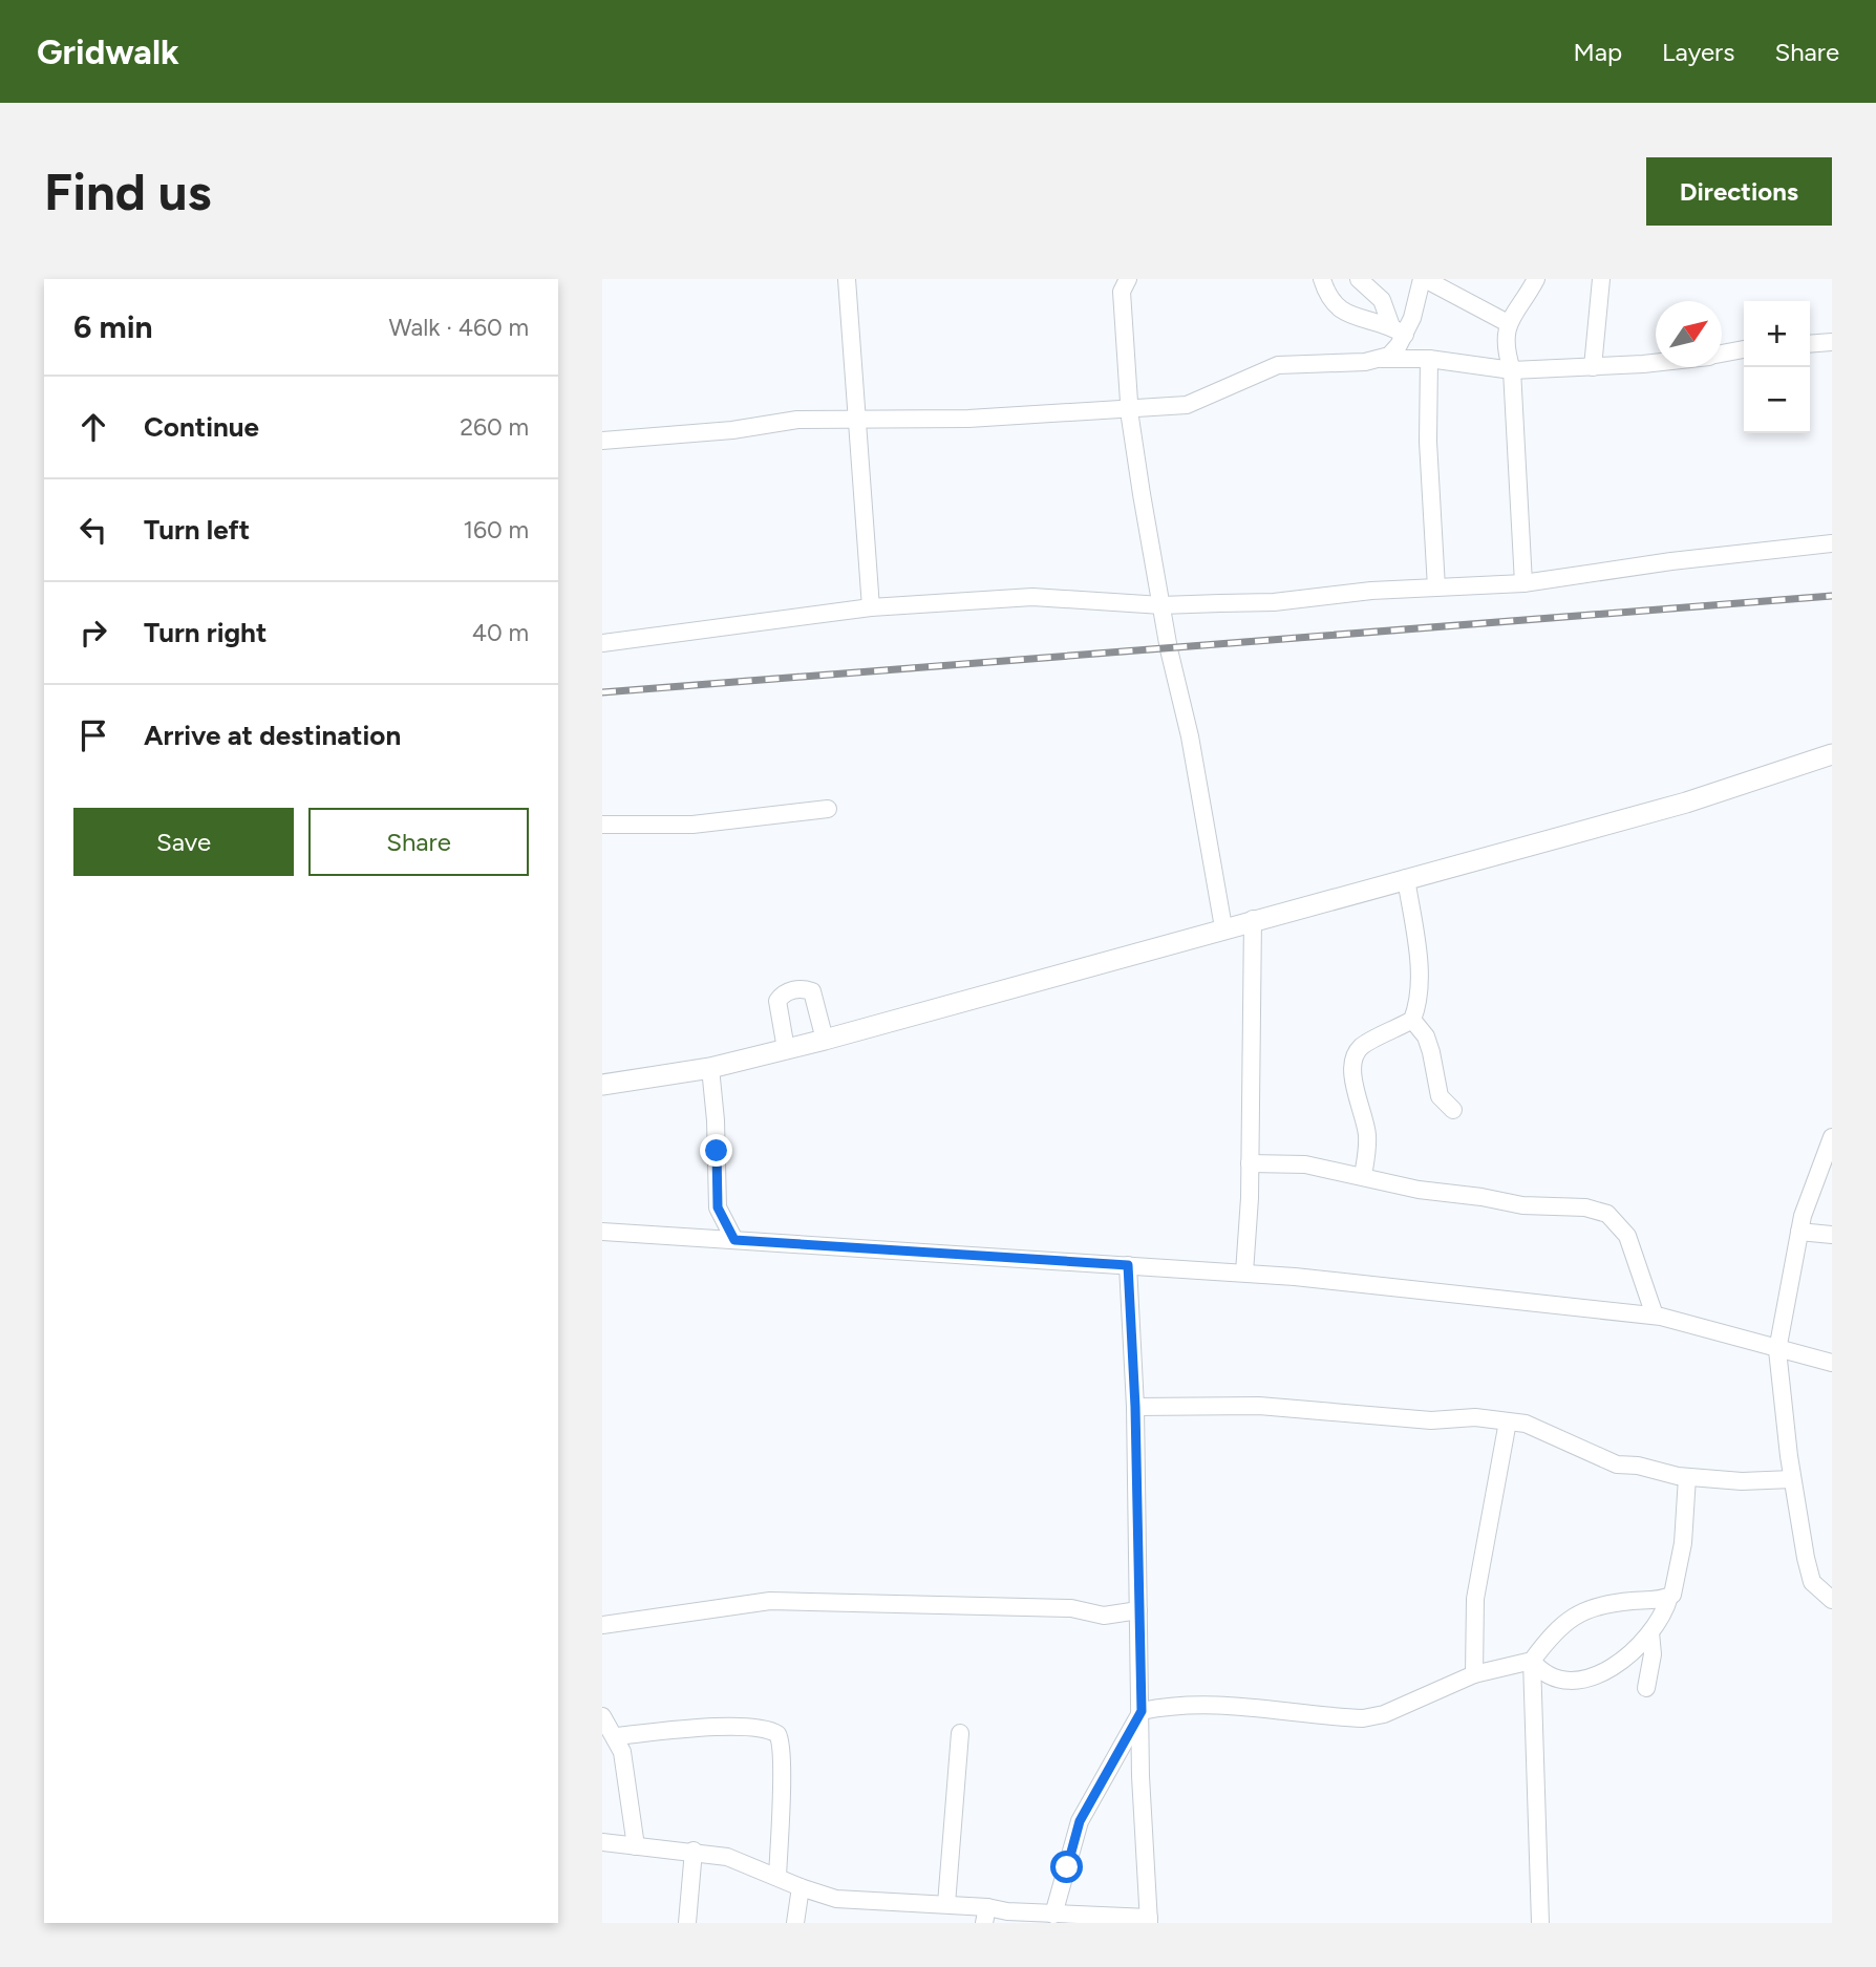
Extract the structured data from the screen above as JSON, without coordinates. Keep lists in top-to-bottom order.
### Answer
{
  "north": "top right",
  "page": {
    "header": "Gridwalk",
    "nav": ["Map", "Layers", "Share"],
    "buttons": [
      "Directions",
      ["Save", "Share"]
    ],
    "title": "Find us",
    "heading": ["6 min", "Walk · 460 m"],
    "map_buttons": ["+", "−"],
    "list": [
      ["Continue", "260 m"],
      ["Turn left", "160 m"],
      ["Turn right", "40 m"],
      "Arrive at destination"
    ]
  }
}
